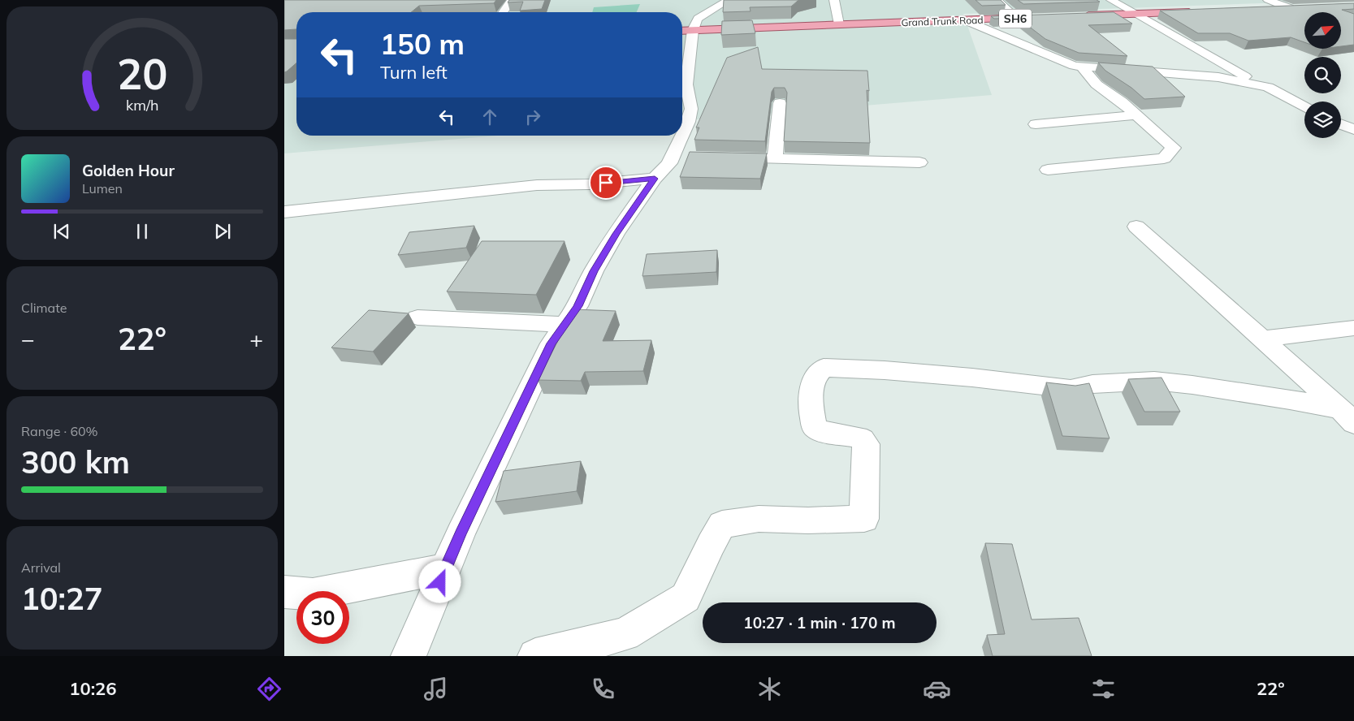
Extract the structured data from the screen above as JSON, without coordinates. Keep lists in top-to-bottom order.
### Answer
{
  "streets": {
    "main road": ["SH6", "Grand Trunk Road"]
  },
  "north": "top right",
  "page": {
    "turn": ["150 m", "Turn left"],
    "song": ["Golden Hour", "Lumen"],
    "tile": [
      "Climate",
      ["Range · 60%", "300 km"],
      ["Arrival", "10:27"]
    ],
    "heat": ["−", "22°", "+"],
    "limit": "30",
    "trip": "10:27 · 1 min · 170 m",
    "tabs": ["10:26", "22°"],
    "gauge": ["20", "km/h"]
  }
}
